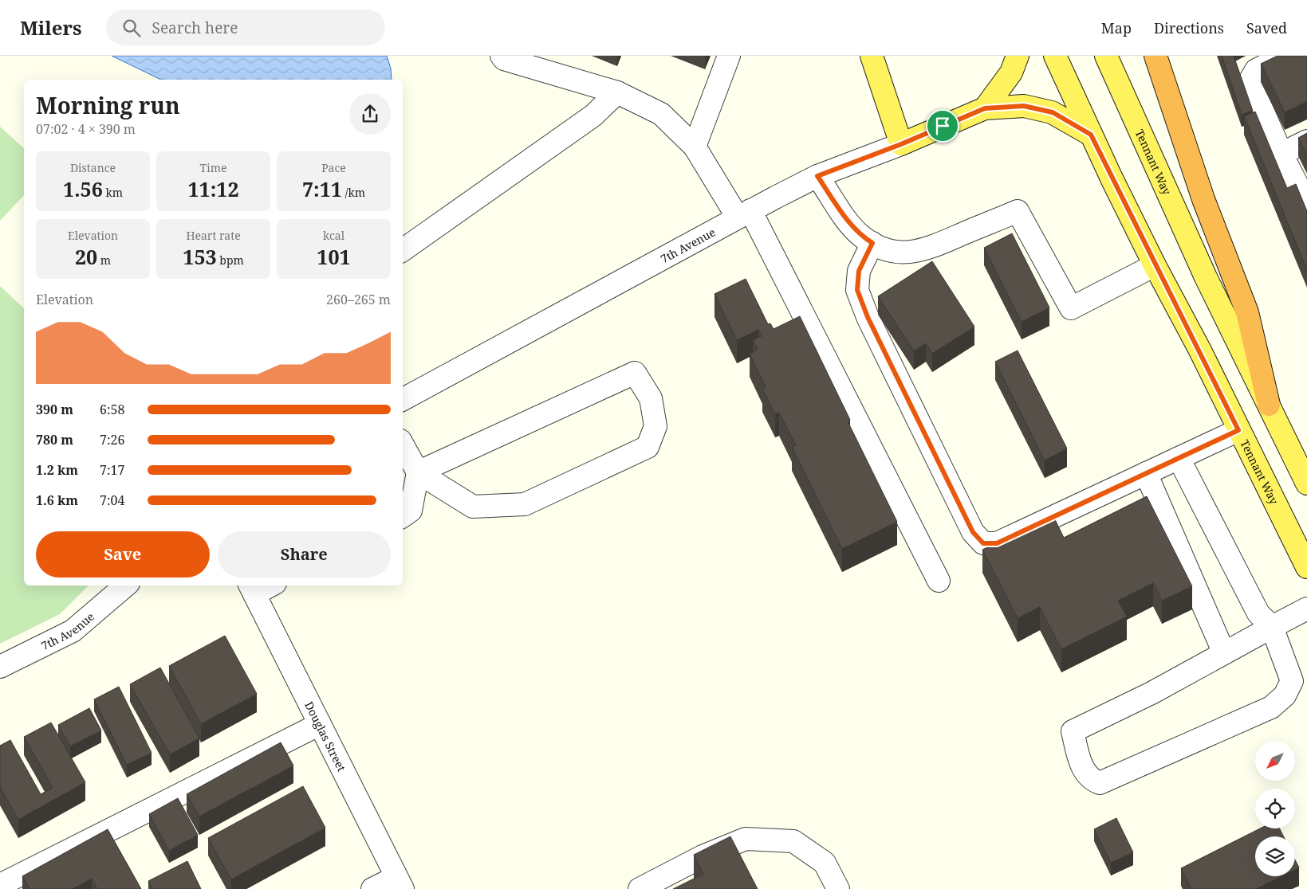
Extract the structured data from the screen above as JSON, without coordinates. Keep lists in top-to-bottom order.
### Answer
{
  "streets": {
    "main road": ["Tennant Way", "7th Avenue"],
    "street": ["Douglas Street"]
  },
  "north": "bottom left",
  "page": {
    "header": "Milers",
    "search": "Search here",
    "nav": ["Map", "Directions", "Saved"],
    "heading": ["Morning run", "07:02 · 4 × 390 m"],
    "stats": [
      ["Distance", "1.56 km"],
      ["Time", "11:12"],
      ["Pace", "7:11 /km"],
      ["Elevation", "20 m"],
      ["Heart rate", "153 bpm"],
      ["kcal", "101"]
    ],
    "chart": ["Elevation", "260–265 m"],
    "list": [
      {
        "name": "390 m",
        "note": "6:58"
      },
      {
        "name": "780 m",
        "note": "7:26"
      },
      {
        "name": "1.2 km",
        "note": "7:17"
      },
      {
        "name": "1.6 km",
        "note": "7:04"
      }
    ],
    "buttons": ["Save", "Share"]
  }
}
